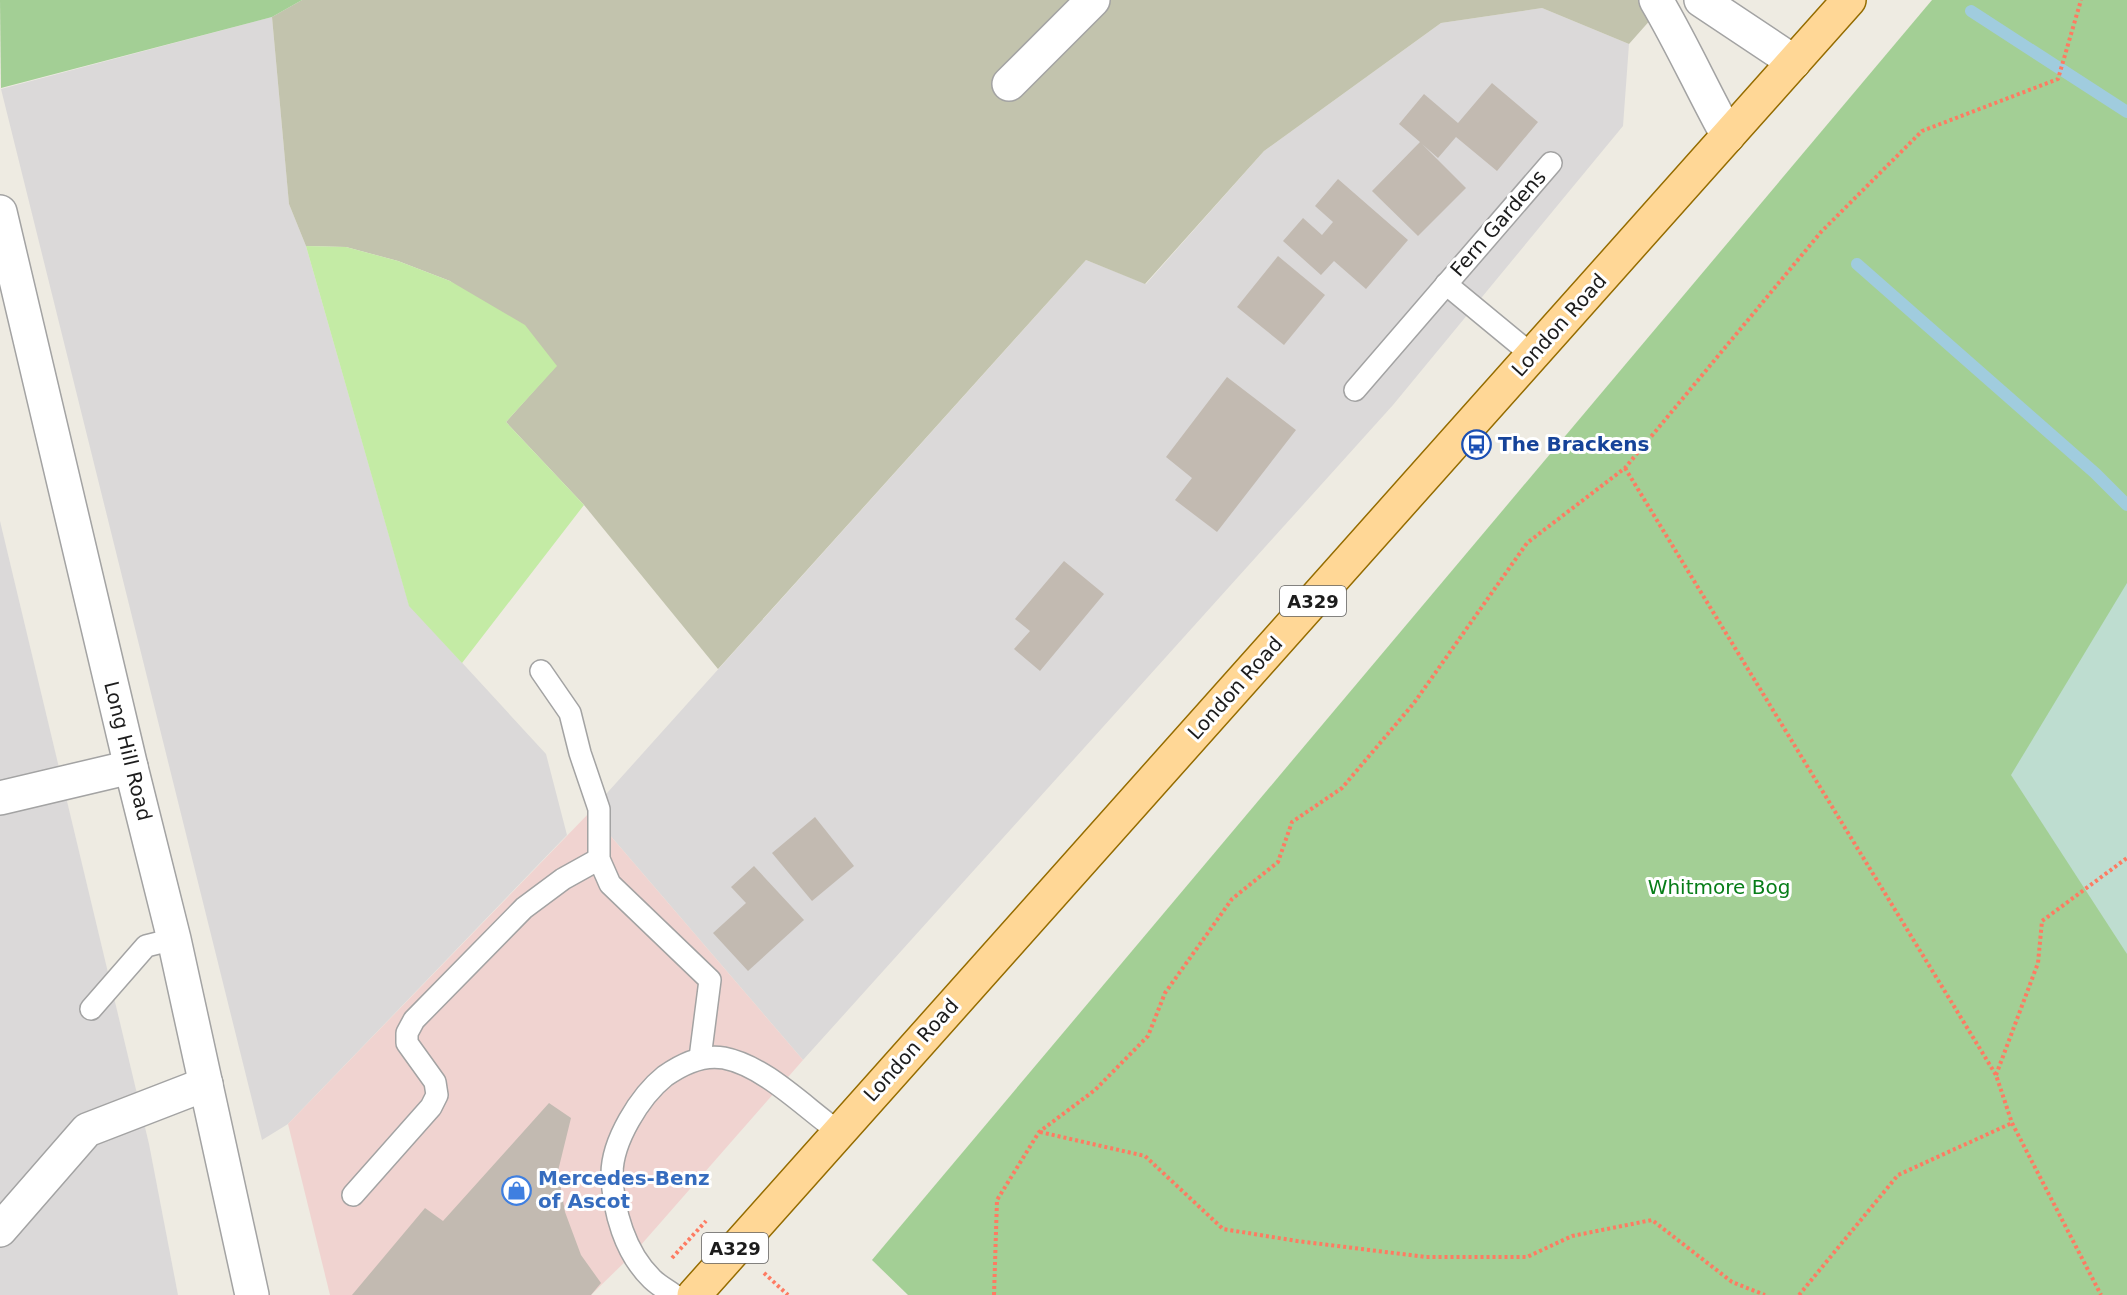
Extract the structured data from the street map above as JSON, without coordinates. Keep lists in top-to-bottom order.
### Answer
{
  "streets": {
    "main road": ["London Road", "A329"],
    "street": ["Long Hill Road"],
    "lane": ["Fern Gardens"]
  },
  "crossings": [
    ["Fern Gardens", "London Road"]
  ],
  "parks": ["Whitmore Bog"],
  "places": {
    "bus stop": ["The Brackens"],
    "shop": ["Mercedes-Benz of Ascot"]
  }
}
